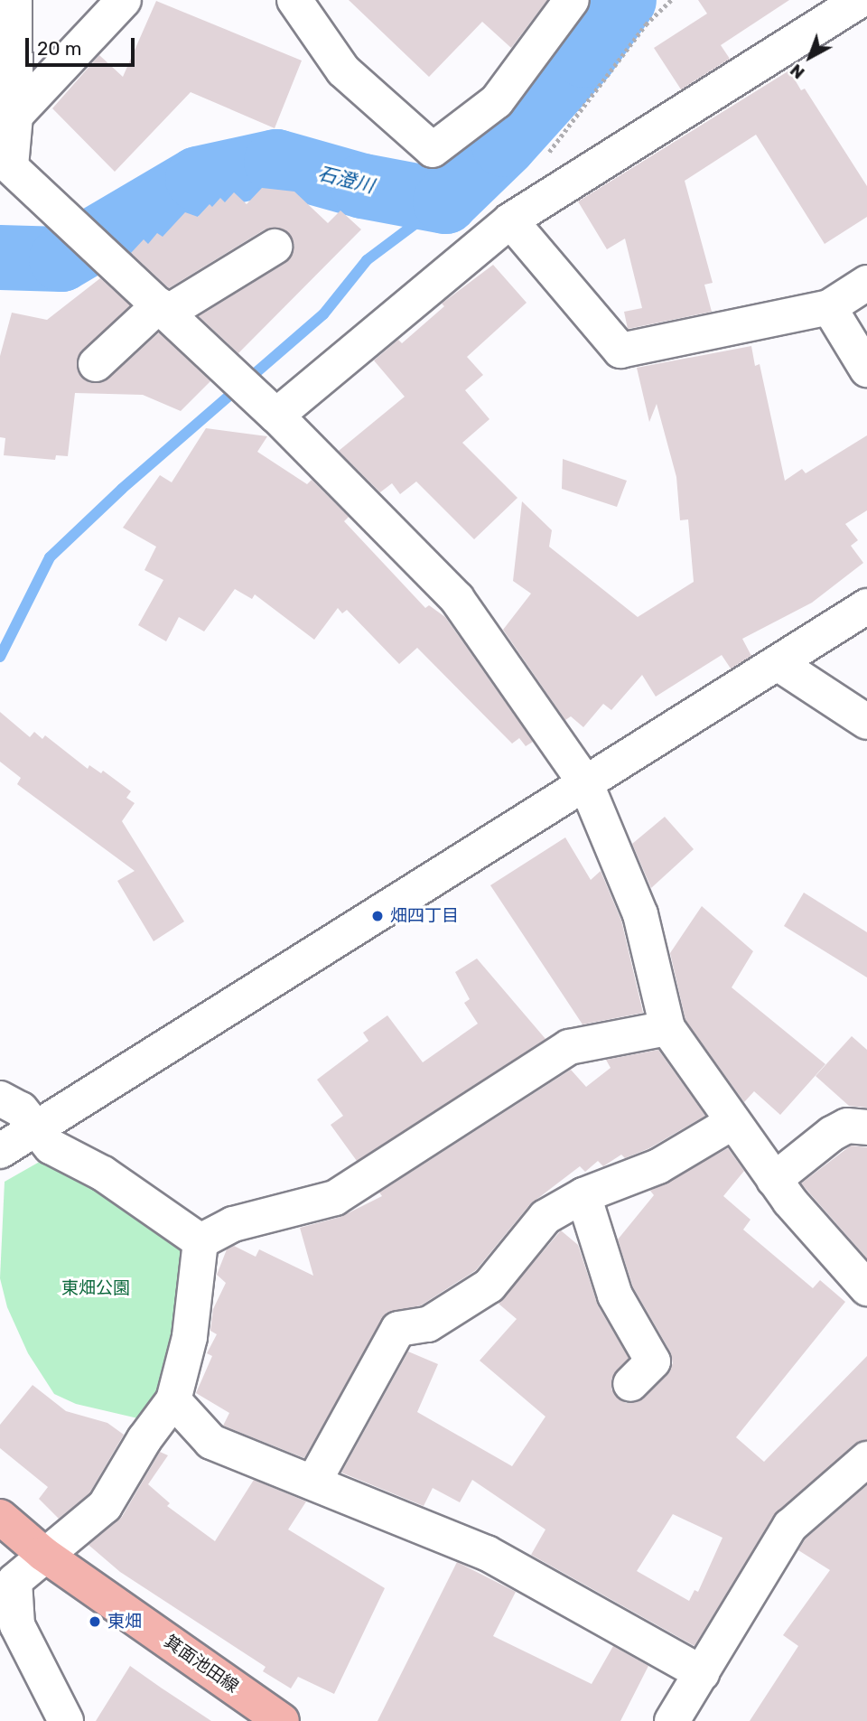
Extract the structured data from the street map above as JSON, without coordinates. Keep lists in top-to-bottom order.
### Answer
{
  "streets": {
    "main road": ["箕面池田線"]
  },
  "water": ["石澄川"],
  "parks": ["東畑公園"],
  "places": ["畑四丁目", "東畑"],
  "scale_bar": "20 m",
  "north": "bottom left"
}
